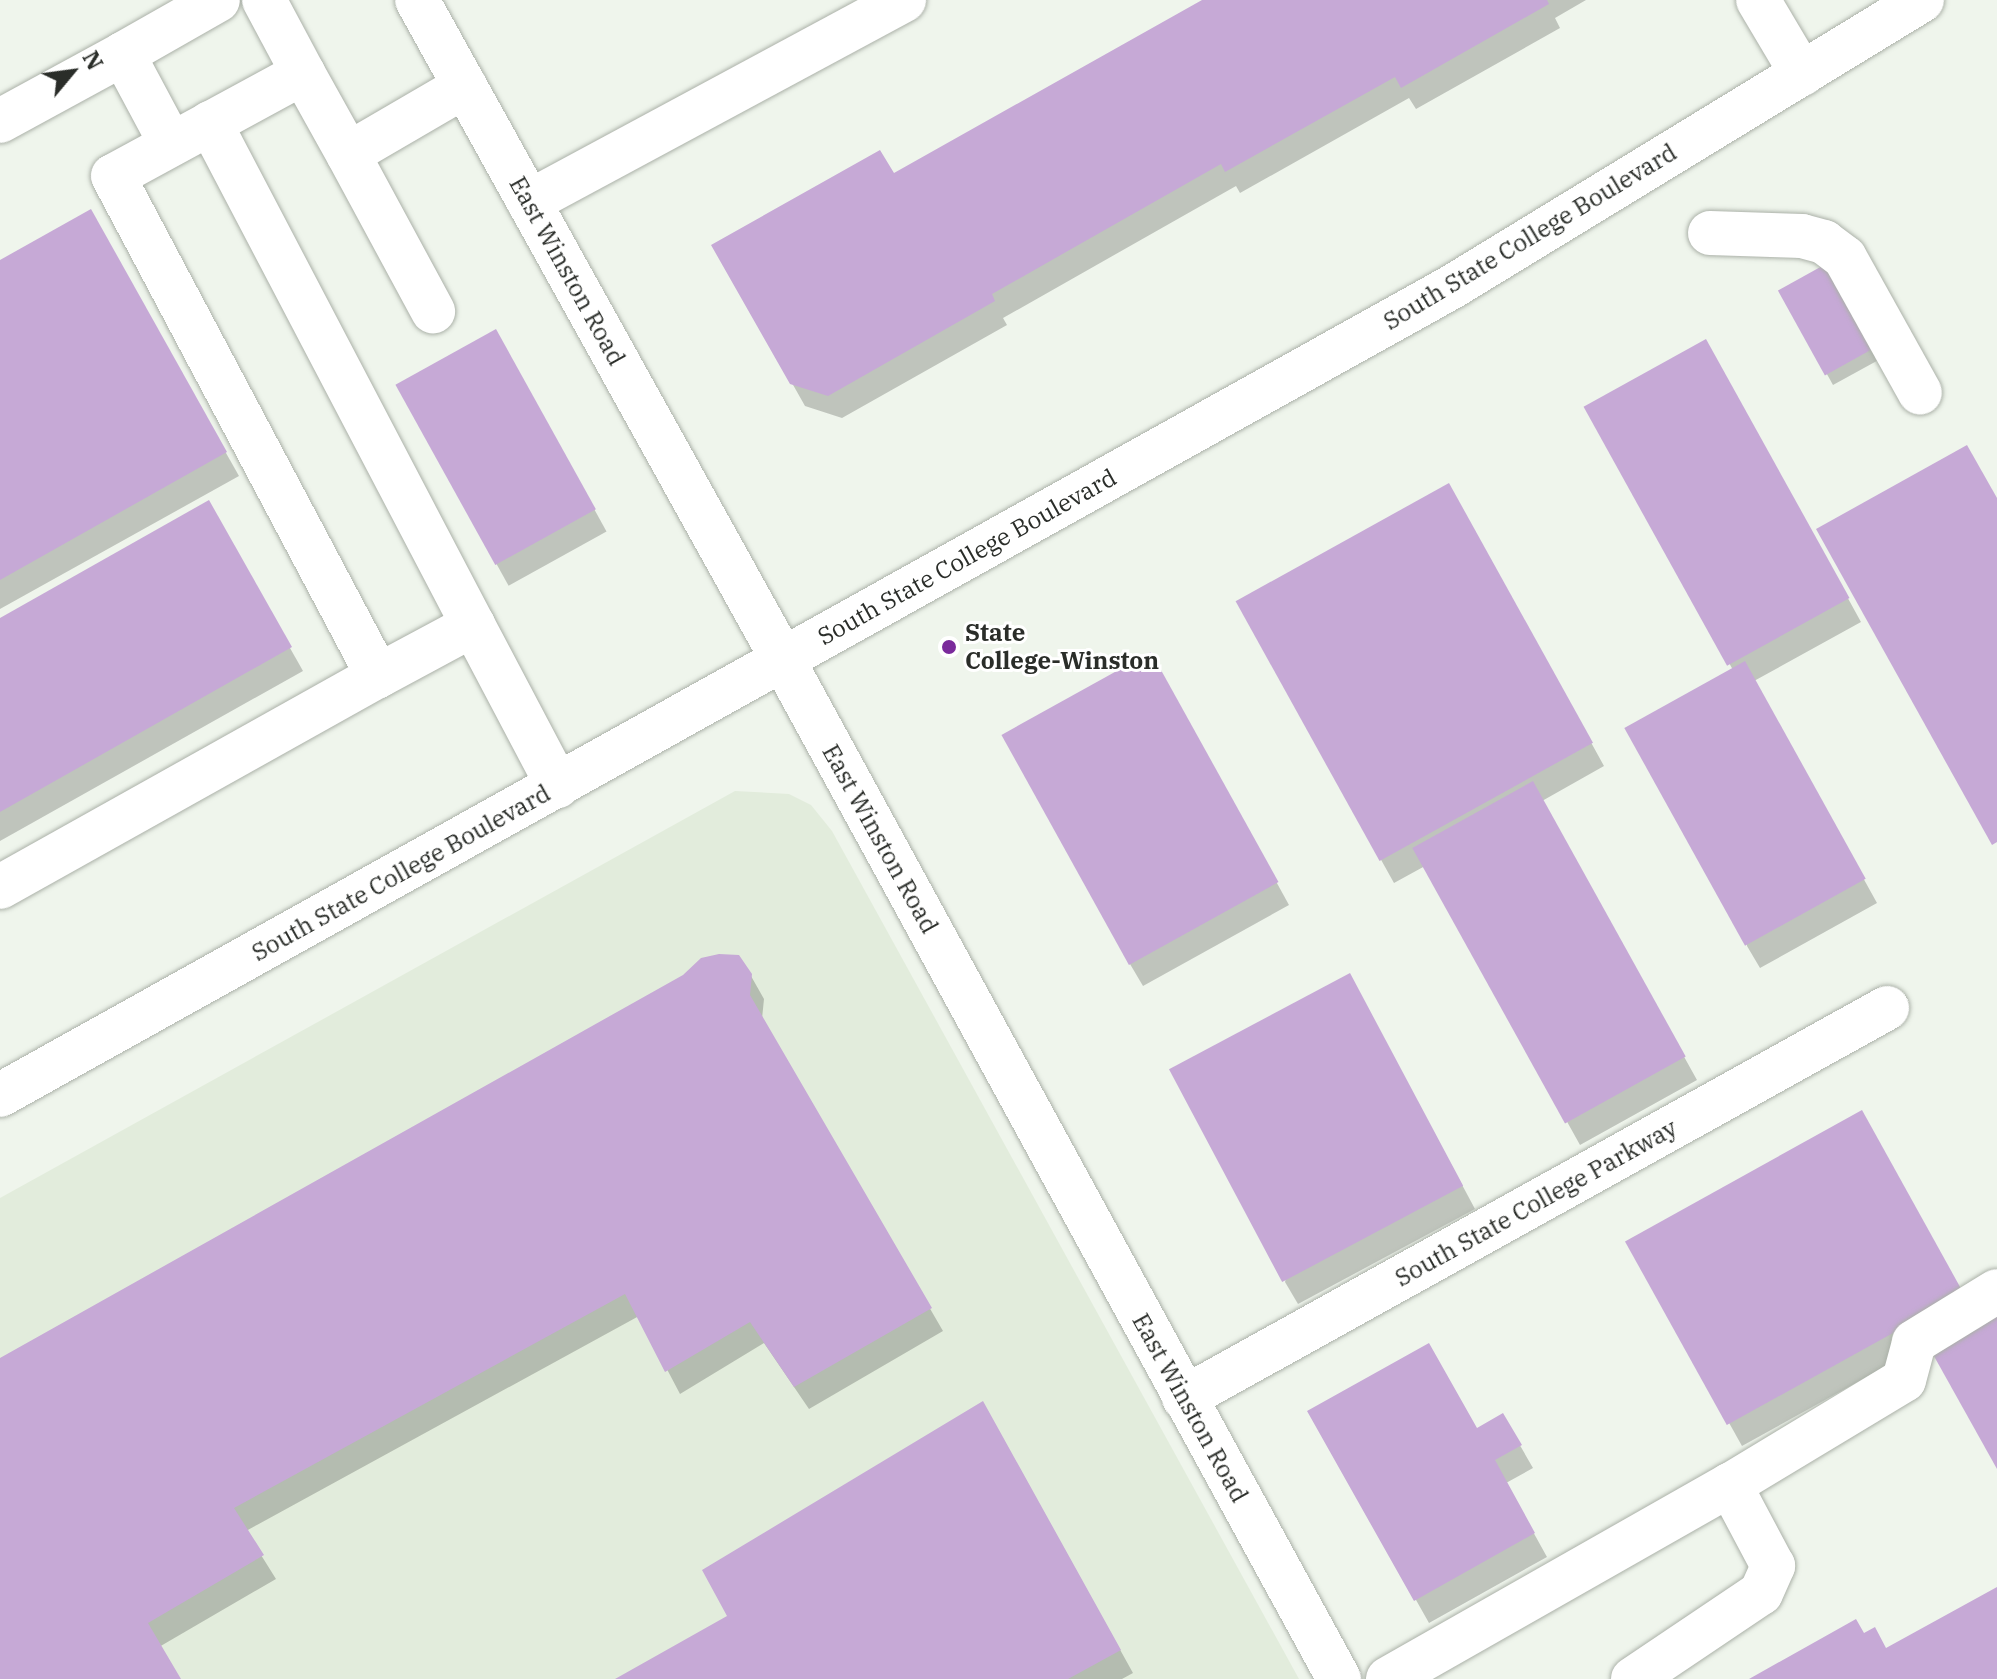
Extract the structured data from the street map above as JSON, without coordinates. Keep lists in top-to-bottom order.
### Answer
{
  "streets": {
    "street": ["South State College Boulevard", "East Winston Road", "South State College Parkway"]
  },
  "crossings": [
    ["South State College Boulevard", "East Winston Road"],
    ["East Winston Road", "South State College Parkway"]
  ],
  "places": ["State College-Winston"],
  "north": "top right"
}
